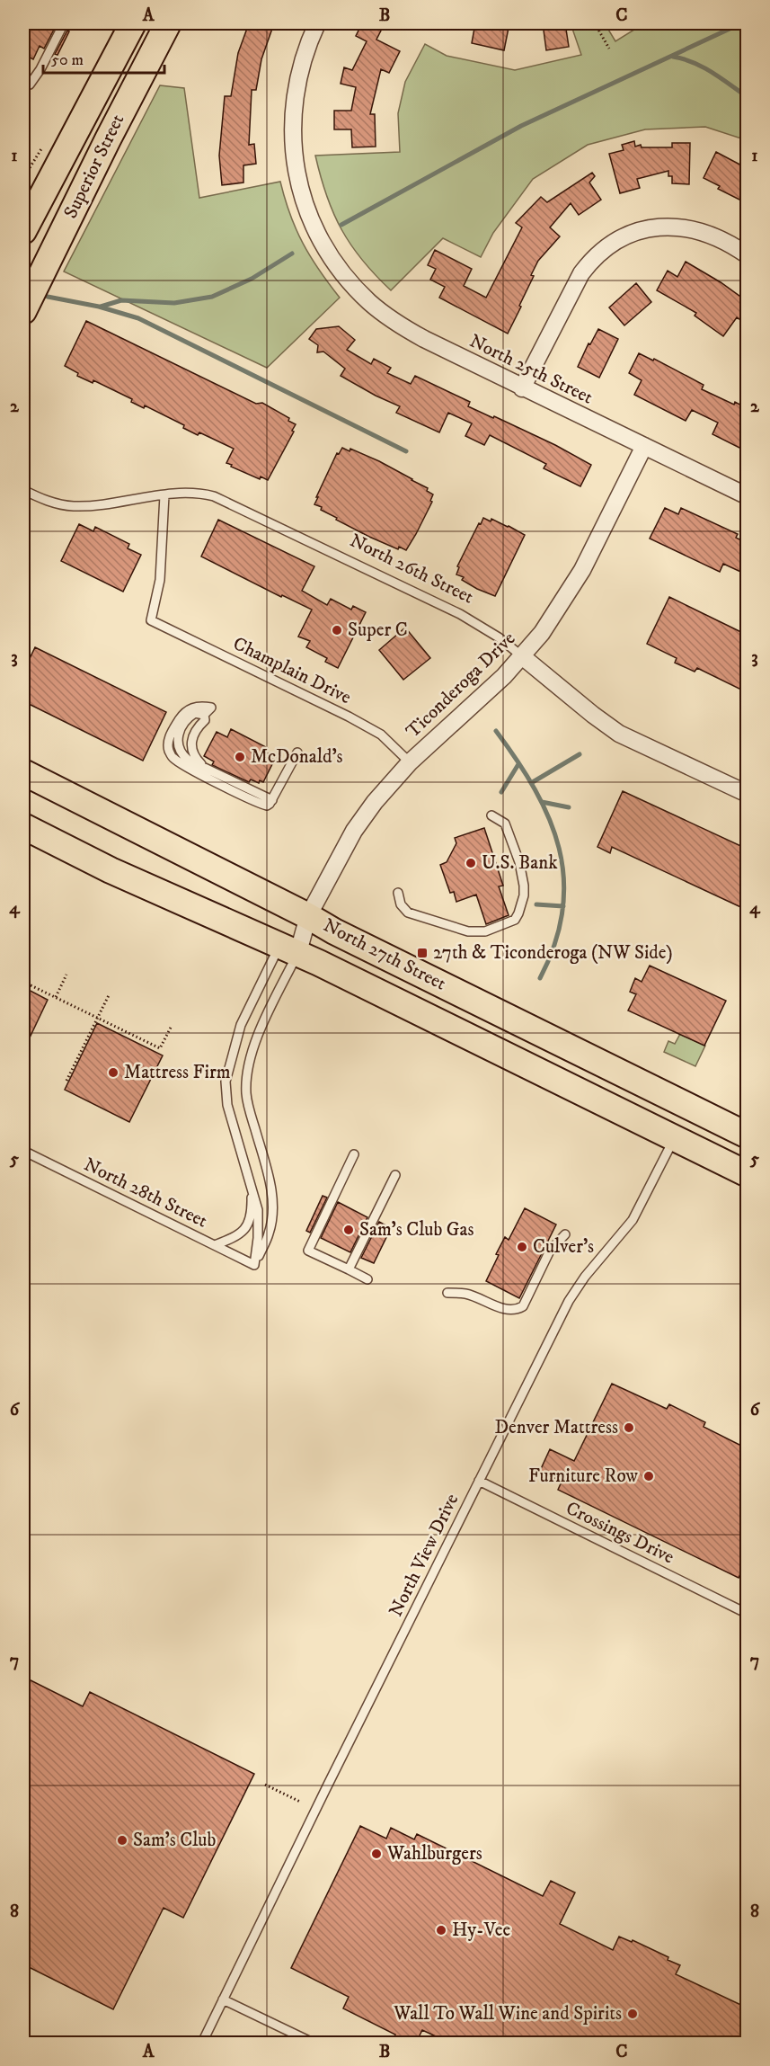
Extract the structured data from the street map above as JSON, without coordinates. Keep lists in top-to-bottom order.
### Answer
{
  "streets": {
    "main road": ["Superior Street", "North 27th Street"],
    "street": ["North 25th Street", "North 26th Street", "Ticonderoga Drive"],
    "lane": [
      "Champlain Drive",
      "North 28th Street",
      "Crossings Drive",
      "North View Drive"
    ]
  },
  "crossings": [
    ["North 25th Street", "Ticonderoga Drive"],
    ["North 26th Street", "Champlain Drive"],
    ["North 26th Street", "Ticonderoga Drive"],
    ["Champlain Drive", "Ticonderoga Drive"],
    ["Ticonderoga Drive", "North 27th Street"],
    ["Ticonderoga Drive", "North 28th Street"],
    ["North 27th Street", "North View Drive"],
    ["Crossings Drive", "North View Drive"]
  ],
  "places": {
    "other": [
      "Super C",
      "McDonald's",
      "U.S. Bank",
      "Mattress Firm",
      "Sam's Club Gas",
      "Culver's",
      "Denver Mattress",
      "Furniture Row",
      "Sam's Club",
      "Wahlburgers",
      "Hy-Vee",
      "Wall To Wall Wine and Spirits"
    ],
    "transit": ["27th & Ticonderoga (NW Side)"]
  },
  "scale_bar": "50 m",
  "grid": {
    "columns": ["A", "B", "C"],
    "rows": [
      "1",
      "2",
      "3",
      "4",
      "5",
      "6",
      "7",
      "8"
    ]
  }
}
